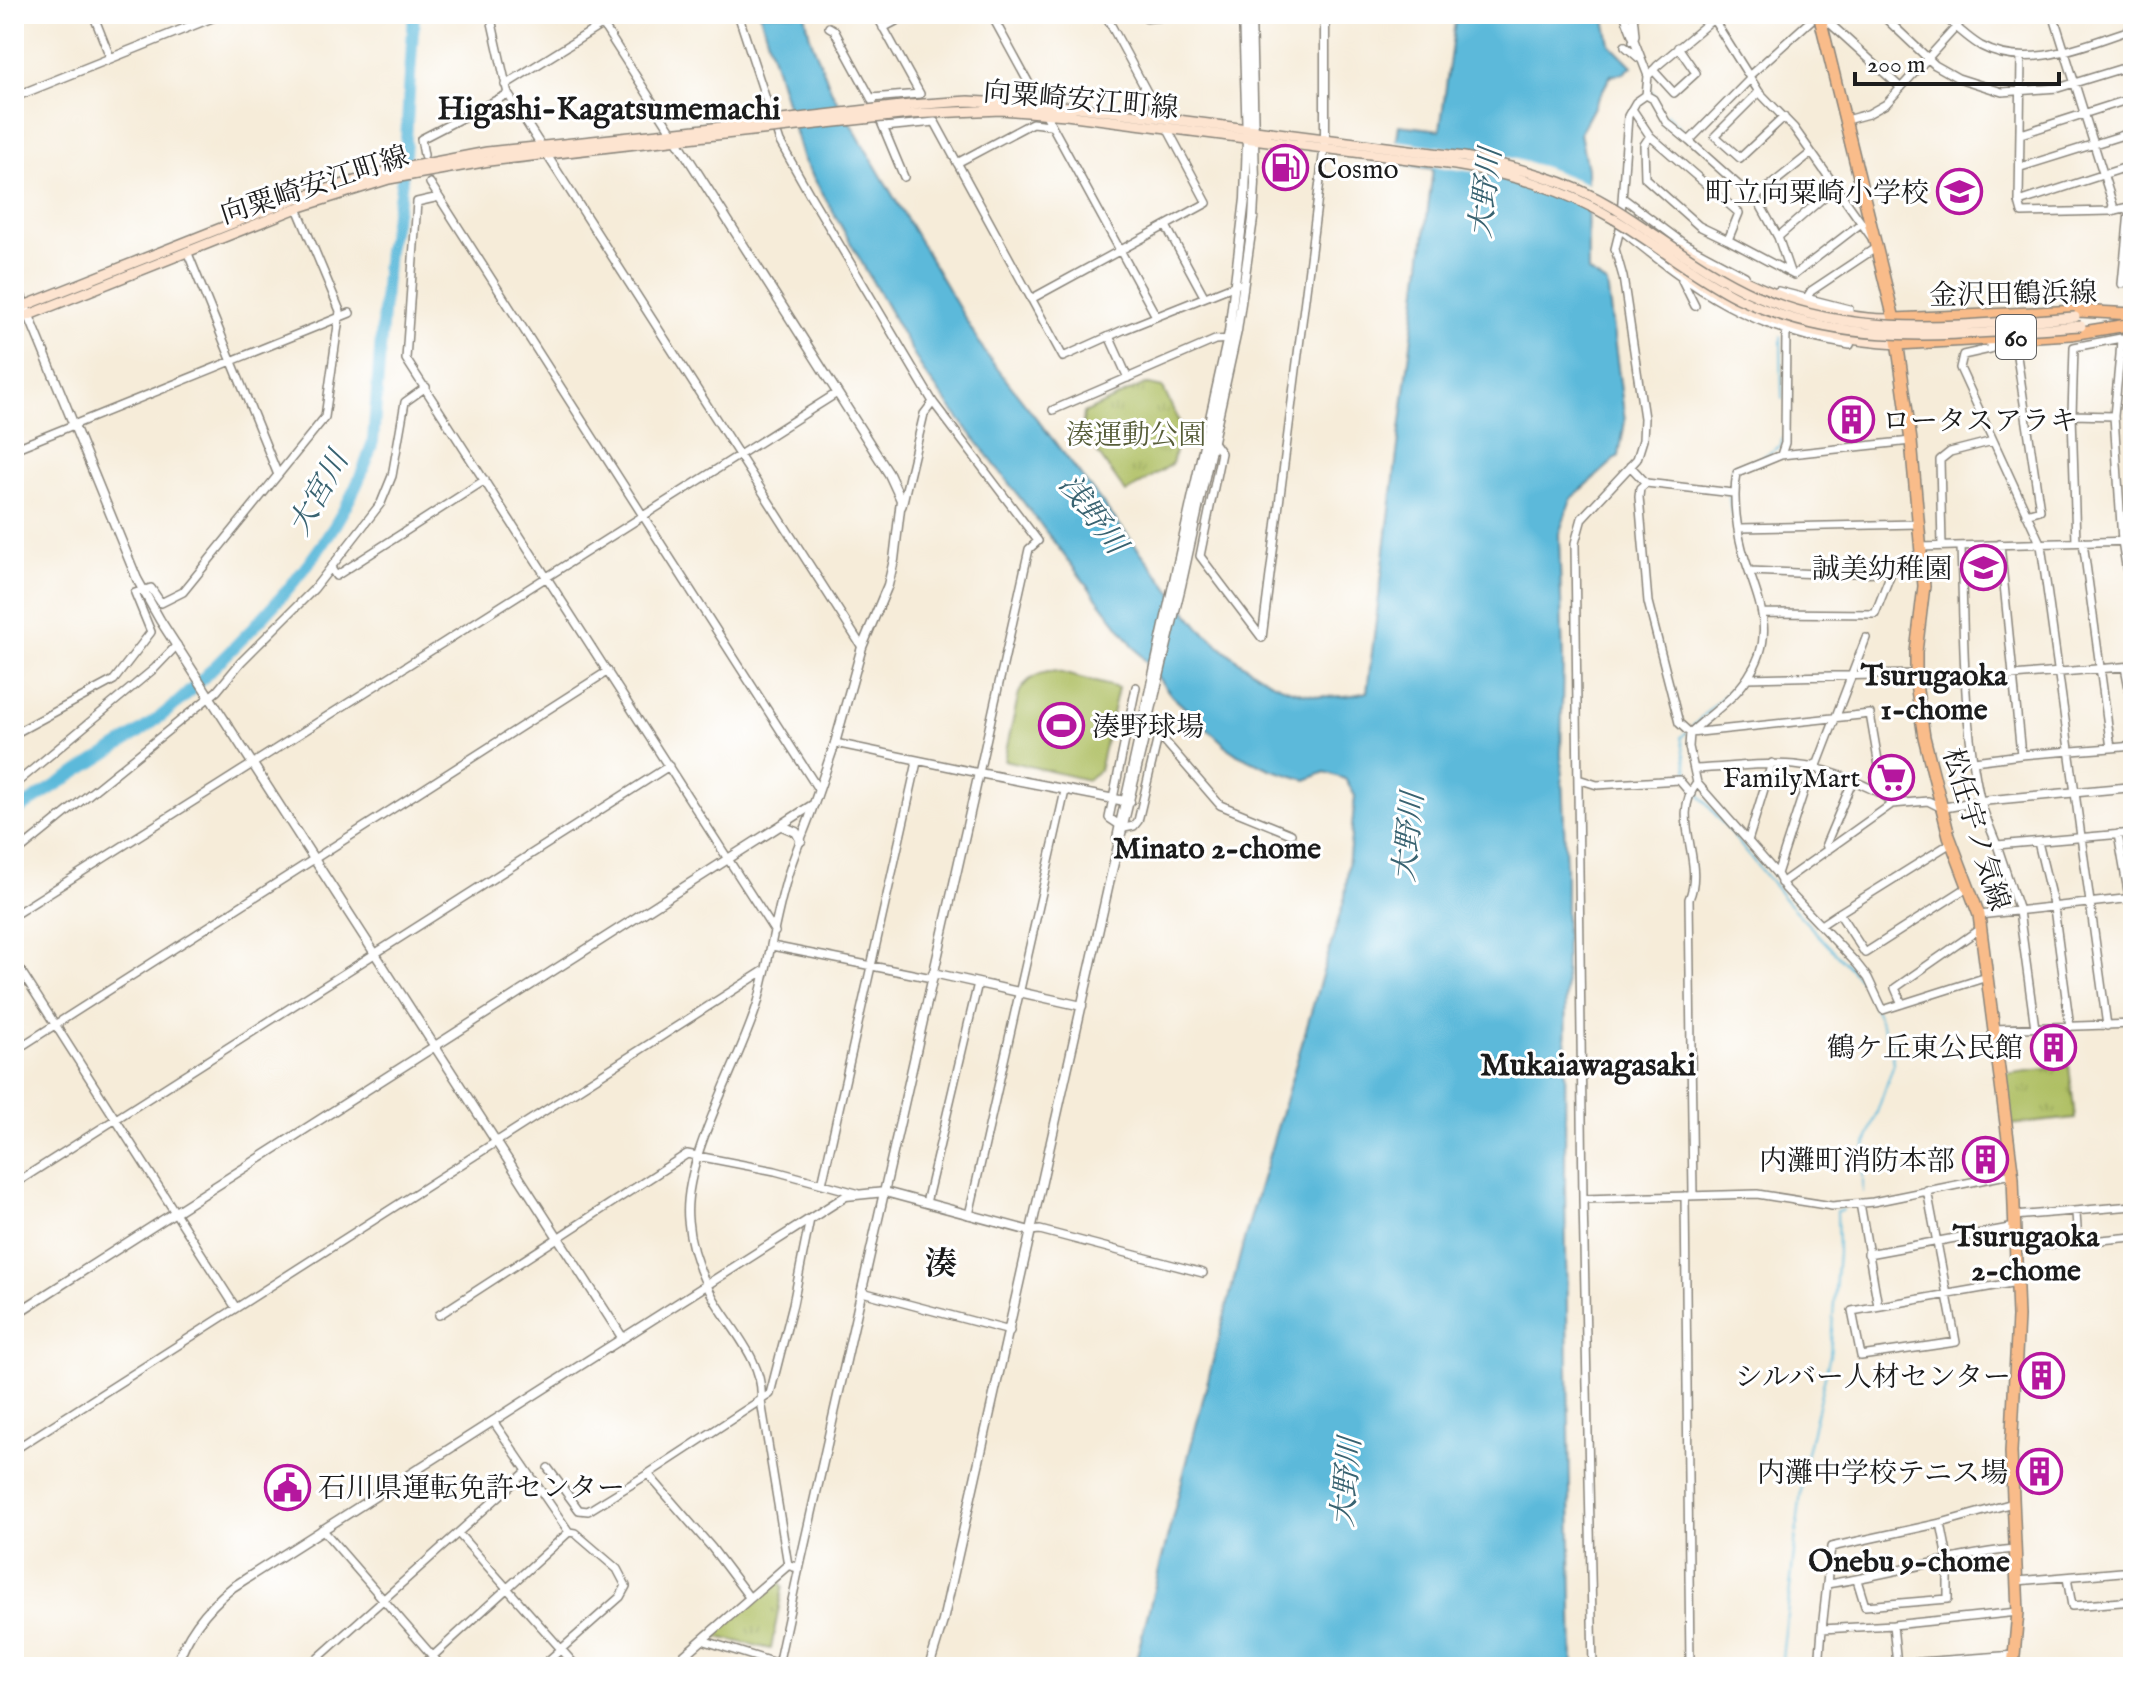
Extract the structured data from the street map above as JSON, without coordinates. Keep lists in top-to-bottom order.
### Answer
{
  "streets": {
    "main road": [
      "向粟崎安江町線",
      "金沢田鶴浜線",
      "60",
      "松任宇ノ気線"
    ]
  },
  "crossings": [
    ["向粟崎安江町線", "金沢田鶴浜線"],
    ["金沢田鶴浜線", "松任宇ノ気線"]
  ],
  "districts": [
    "Higashi-Kagatsumemachi",
    "Tsurugaoka 1-chome",
    "Minato 2-chome",
    "Mukaiawagasaki",
    "Tsurugaoka 2-chome",
    "湊",
    "Onebu 9-chome"
  ],
  "water": ["大野川", "大宮川", "浅野川"],
  "parks": ["湊運動公園"],
  "places": {
    "fuel station": ["Cosmo"],
    "school or university": ["町立向粟崎小学校", "誠美幼稚園"],
    "building": [
      "ロータスアラキ",
      "鶴ケ丘東公民館",
      "内灘町消防本部",
      "シルバー人材センター",
      "内灘中学校テニス場"
    ],
    "sports": ["湊野球場"],
    "supermarket": ["FamilyMart"],
    "public building": ["石川県運転免許センター"]
  },
  "scale_bar": "200 m"
}
